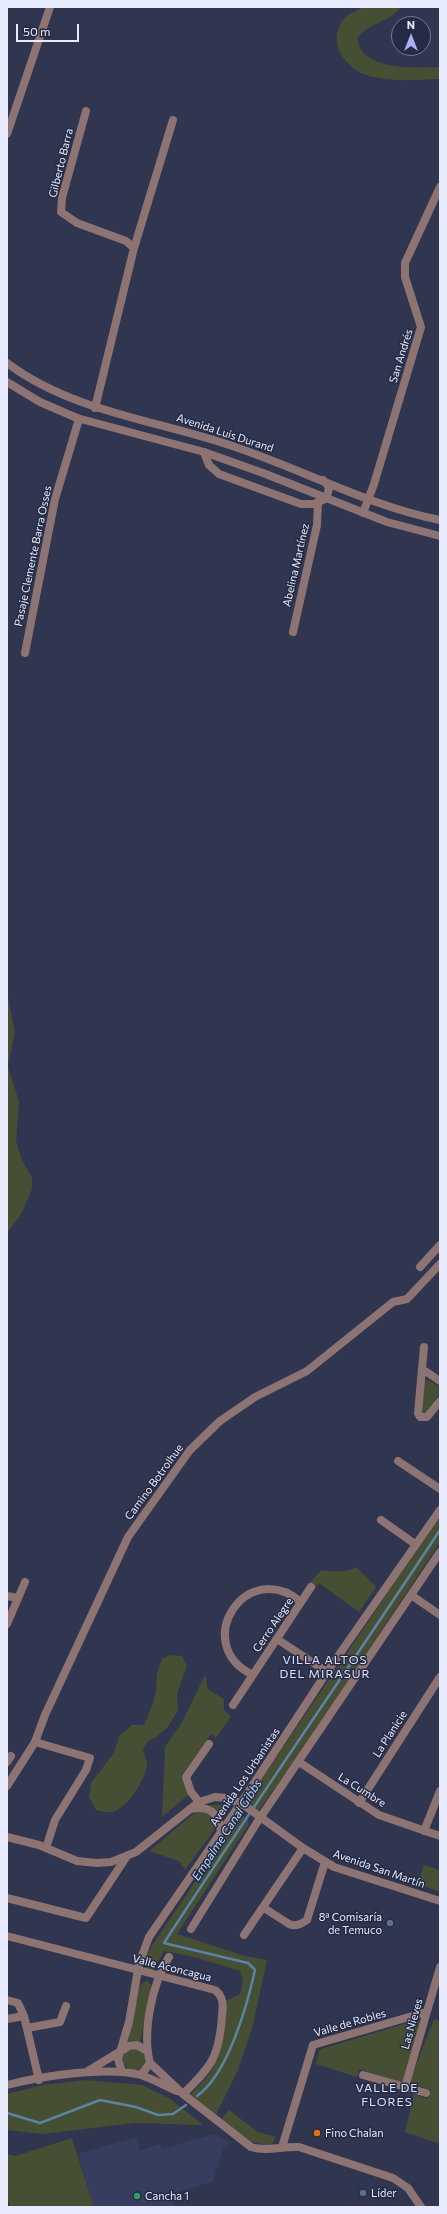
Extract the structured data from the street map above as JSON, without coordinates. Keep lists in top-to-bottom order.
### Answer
{
  "streets": {
    "street": [
      "Gilberto Barra",
      "San Andrés",
      "Avenida Luis Durand",
      "Pasaje Clemente Barra Osses",
      "Abelina Martínez",
      "Camino Botrolhue",
      "Cerro Alegre",
      "La Planicie",
      "Avenida Los Urbanistas",
      "La Cumbre",
      "Avenida San Martín",
      "Valle Aconcagua",
      "Valle de Robles",
      "Las Nieves"
    ]
  },
  "crossings": [
    ["San Andrés", "Avenida Luis Durand"],
    ["La Planicie", "La Cumbre"],
    ["Avenida Los Urbanistas", "Avenida San Martín"],
    ["Avenida Los Urbanistas", "Valle Aconcagua"],
    ["Valle de Robles", "Las Nieves"]
  ],
  "districts": ["VILLA ALTOS DEL MIRASUR", "VALLE DE FLORES"],
  "water": ["Empalme Canal Gibbs"],
  "places": [
    "8ª Comisaría de Temuco",
    "Fino Chalan",
    "Líder",
    "Cancha 1"
  ],
  "scale_bar": "50 m",
  "north": "top"
}
